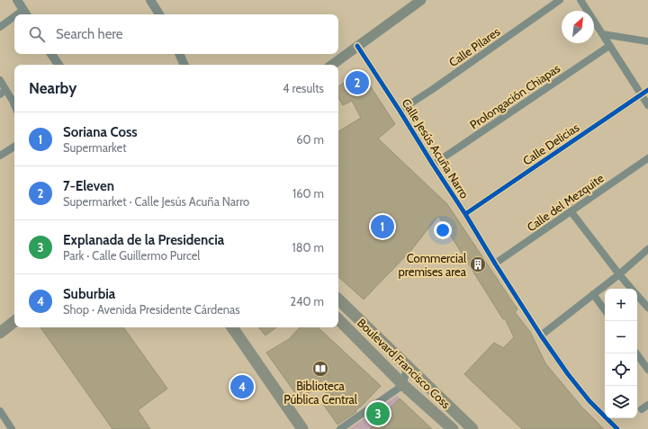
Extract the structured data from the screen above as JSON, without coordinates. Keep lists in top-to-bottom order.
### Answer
{
  "streets": {
    "main road": ["Boulevard Francisco Coss"],
    "street": [
      "Calle Pilares",
      "Prolongación Chiapas",
      "Calle Delicias",
      "Calle Jesús Acuña Narro",
      "Calle del Mezquite"
    ]
  },
  "crossings": [
    ["Calle Pilares", "Calle Jesús Acuña Narro"],
    ["Prolongación Chiapas", "Calle Jesús Acuña Narro"],
    ["Calle Delicias", "Calle Jesús Acuña Narro"],
    ["Calle Jesús Acuña Narro", "Calle del Mezquite"]
  ],
  "places": {
    "building": ["Commercial premises area"],
    "library": ["Biblioteca Pública Central"]
  },
  "north": "top right",
  "page": {
    "search": "Search here",
    "heading": ["Nearby", "4 results"],
    "pins": [
      "2",
      "1",
      "4",
      "3"
    ],
    "list": [
      {
        "mark": "1",
        "name": "Soriana Coss",
        "note": "Supermarket",
        "value": "60 m"
      },
      {
        "mark": "2",
        "name": "7-Eleven",
        "note": "Supermarket · Calle Jesús Acuña Narro",
        "value": "160 m"
      },
      {
        "mark": "3",
        "name": "Explanada de la Presidencia",
        "note": "Park · Calle Guillermo Purcel",
        "value": "180 m"
      },
      {
        "mark": "4",
        "name": "Suburbia",
        "note": "Shop · Avenida Presidente Cárdenas",
        "value": "240 m"
      }
    ],
    "map_buttons": ["+", "−"]
  }
}
